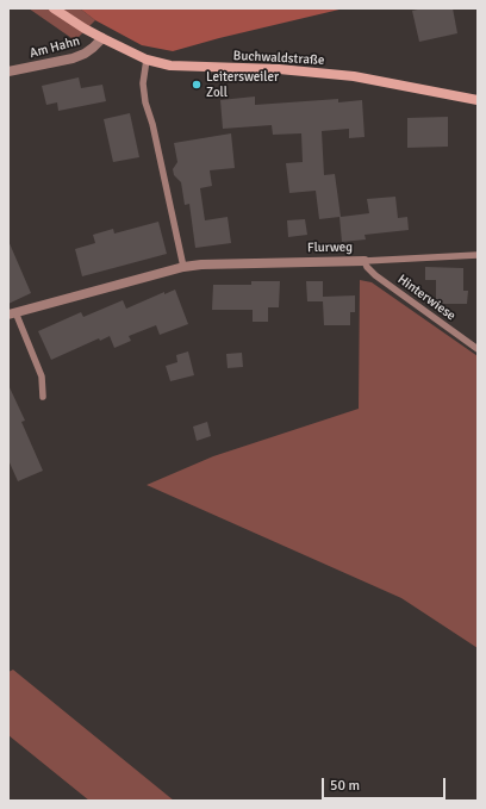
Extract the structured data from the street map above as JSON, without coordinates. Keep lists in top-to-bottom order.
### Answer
{
  "streets": {
    "main road": ["Buchwaldstraße"],
    "street": ["Am Hahn", "Flurweg"],
    "lane": ["Hinterwiese"]
  },
  "crossings": [
    ["Am Hahn", "Buchwaldstraße"],
    ["Flurweg", "Hinterwiese"]
  ],
  "places": ["Leitersweiler Zoll"],
  "scale_bar": "50 m"
}
